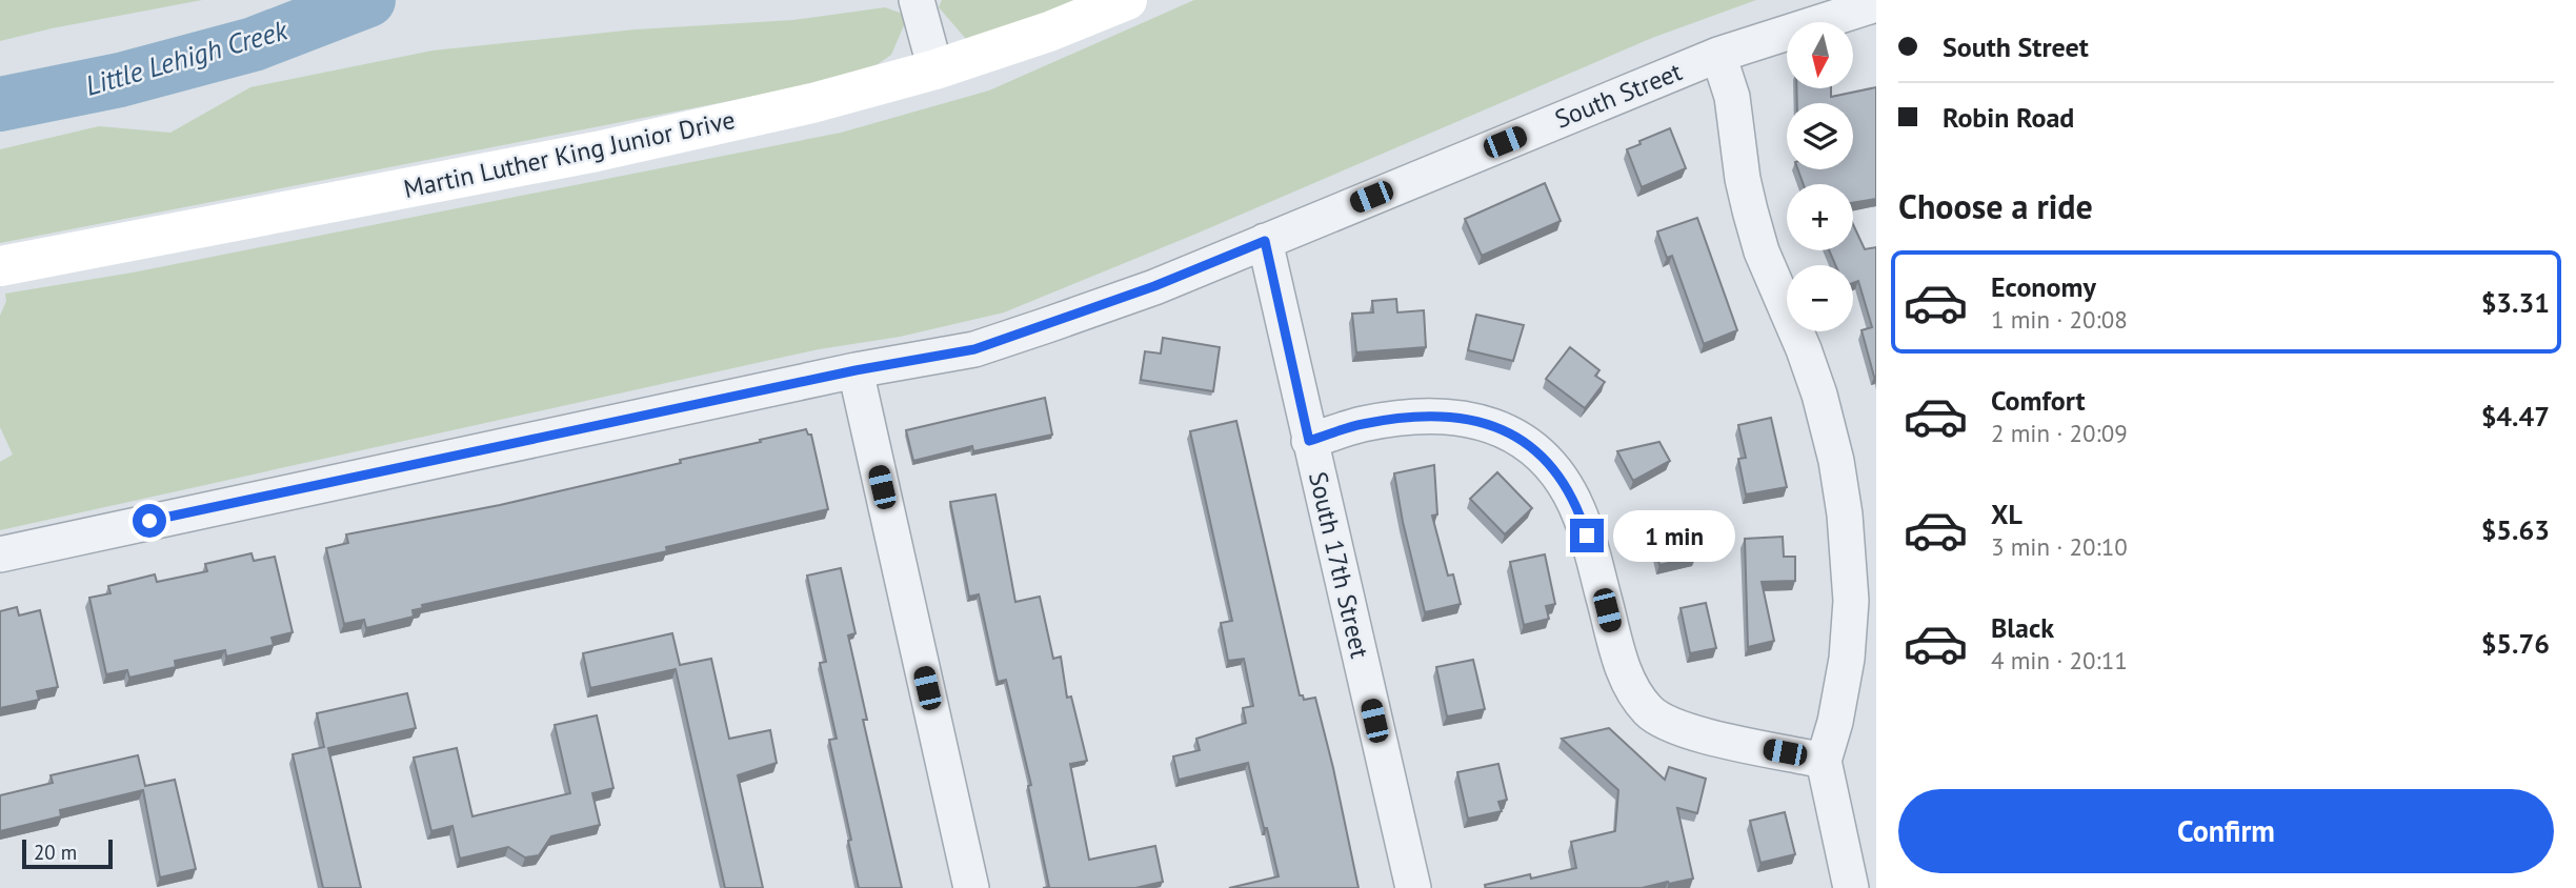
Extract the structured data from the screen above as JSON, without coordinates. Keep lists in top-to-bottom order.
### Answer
{
  "streets": {
    "main road": ["Martin Luther King Junior Drive"],
    "street": ["South Street", "South 17th Street"]
  },
  "crossings": [
    ["South Street", "South 17th Street"]
  ],
  "water": ["Little Lehigh Creek"],
  "scale_bar": "20 m",
  "north": "bottom",
  "page": {
    "banner": ["South Street", "Robin Road"],
    "map_buttons": ["+", "−"],
    "heading": "Choose a ride",
    "list": [
      {
        "name": "Economy",
        "note": "1 min · 20:08",
        "value": "$3.31"
      },
      {
        "name": "Comfort",
        "note": "2 min · 20:09",
        "value": "$4.47"
      },
      {
        "name": "XL",
        "note": "3 min · 20:10",
        "value": "$5.63"
      },
      {
        "name": "Black",
        "note": "4 min · 20:11",
        "value": "$5.76"
      }
    ],
    "bubble": "1 min",
    "buttons": "Confirm",
    "scale": "20 m"
  }
}
